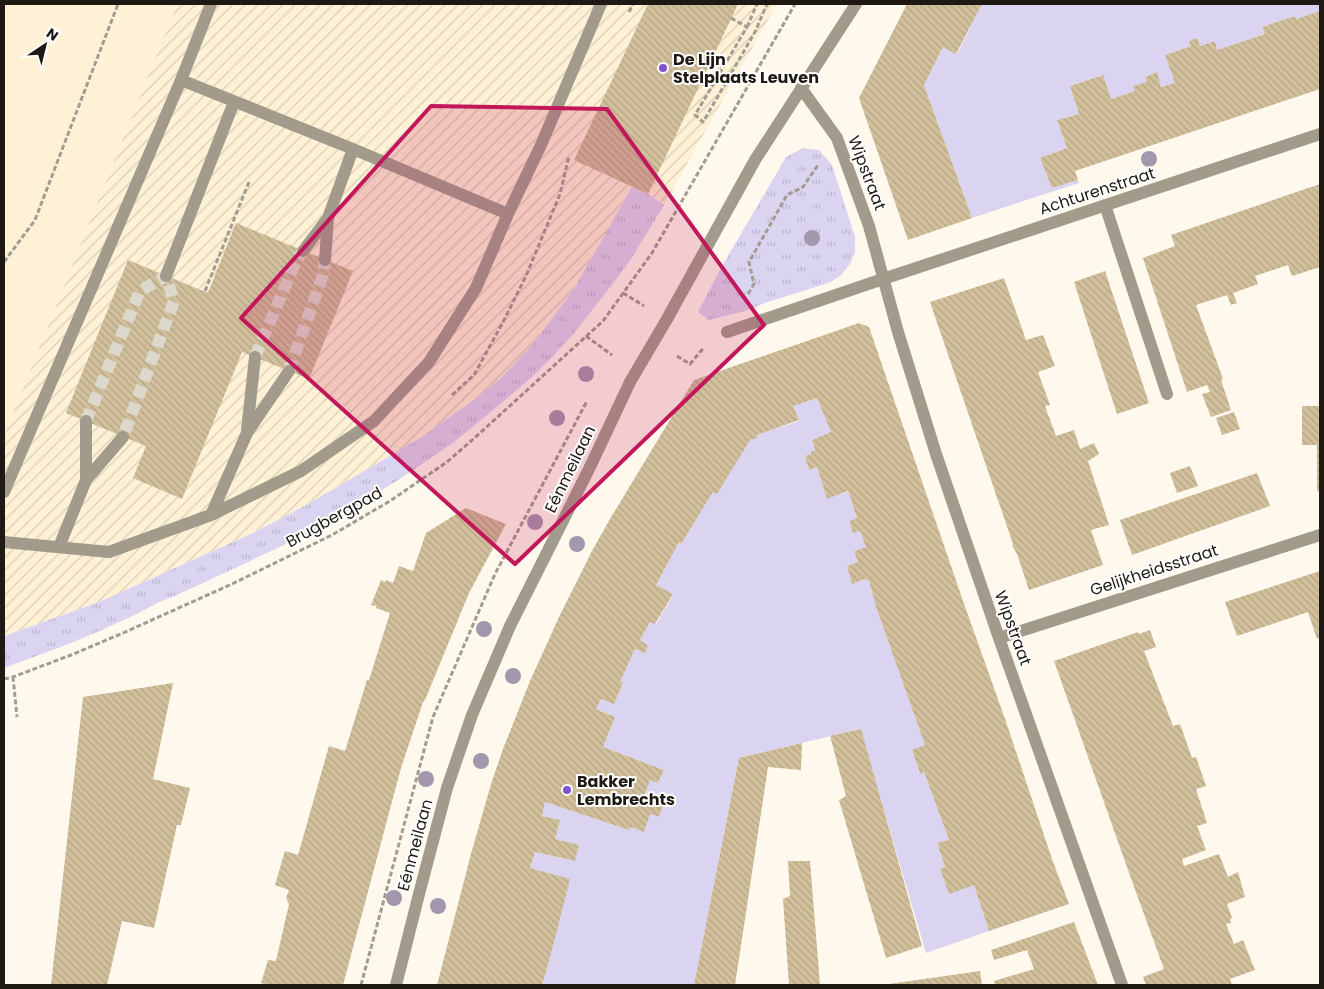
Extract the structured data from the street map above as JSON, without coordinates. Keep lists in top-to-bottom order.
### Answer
{
  "streets": {
    "street": [
      "Wipstraat",
      "Achturenstraat",
      "Eénmeilaan",
      "Gelijkheidsstraat"
    ],
    "path": ["Brugbergpad"]
  },
  "crossings": [
    ["Wipstraat", "Achturenstraat"],
    ["Wipstraat", "Eénmeilaan"],
    ["Wipstraat", "Gelijkheidsstraat"]
  ],
  "places": ["De Lijn Stelplaats Leuven", "Bakker Lembrechts"],
  "north": "top right"
}
